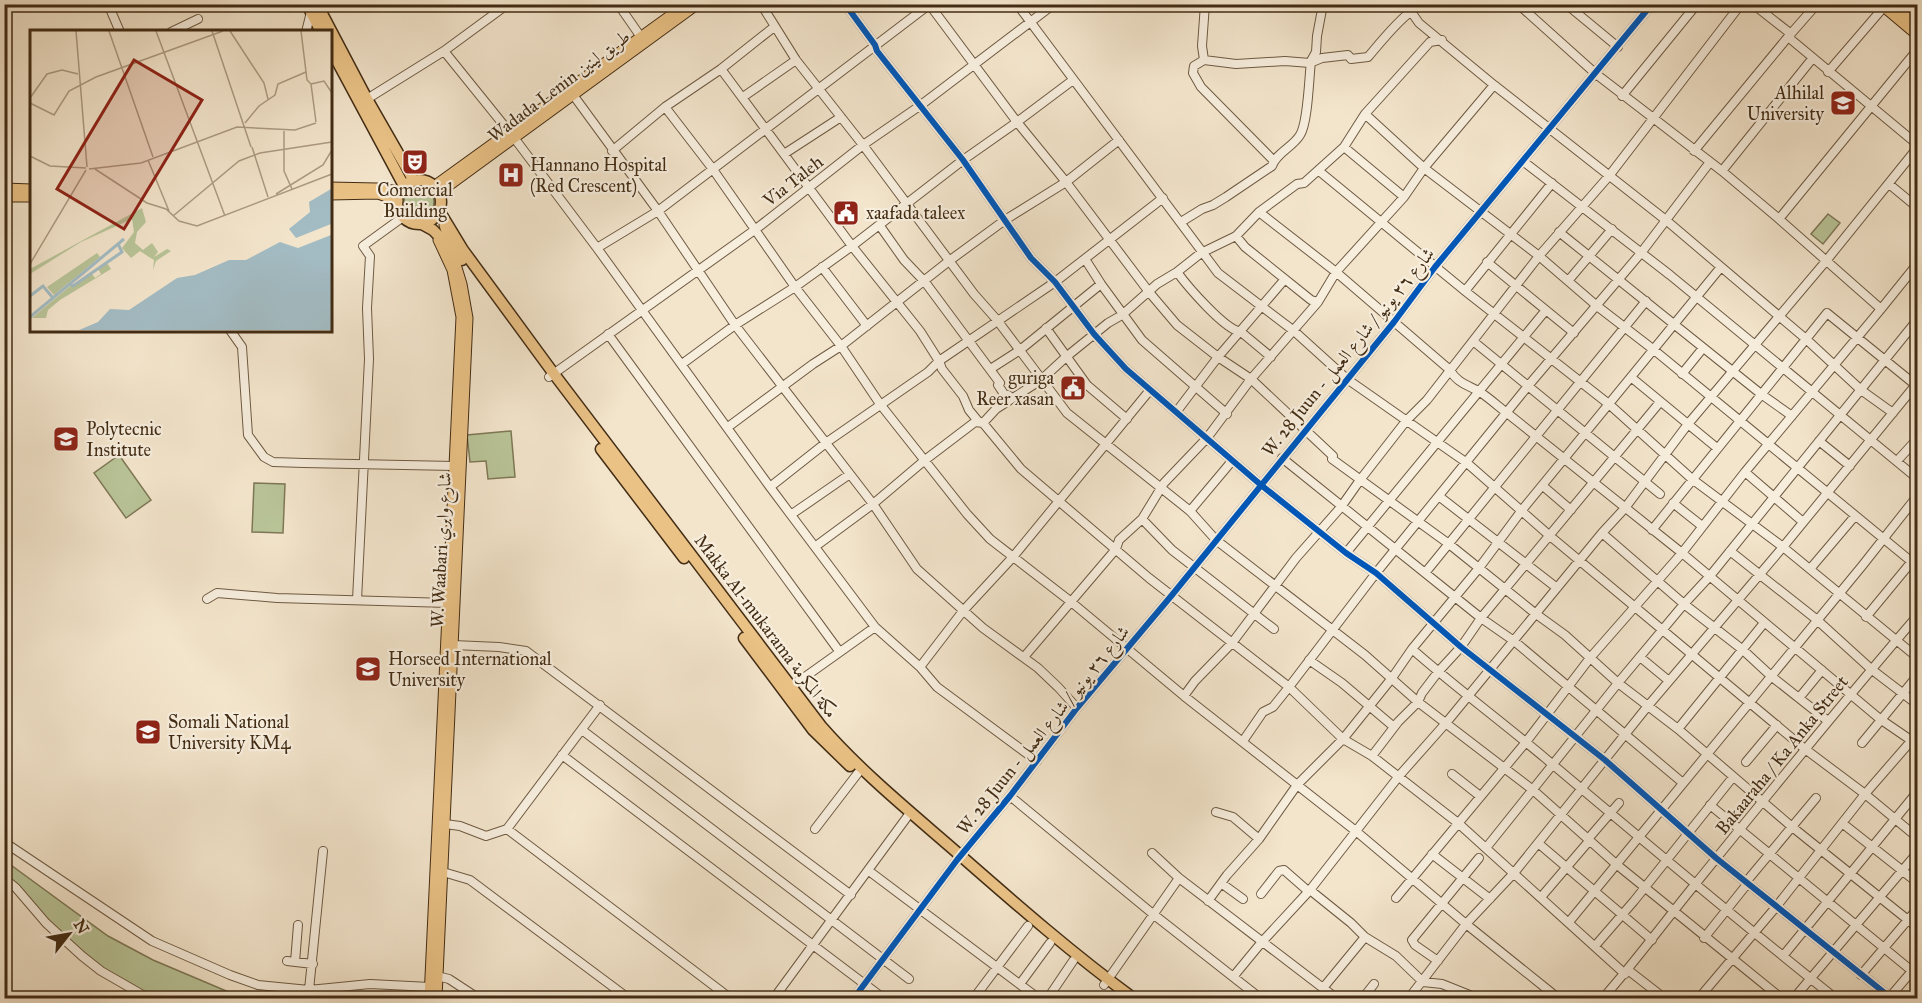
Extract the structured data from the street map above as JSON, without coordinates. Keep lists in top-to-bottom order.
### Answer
{
  "streets": {
    "highway": ["Makka Al-mukarama مكة المكرمة"],
    "main road": ["Wadada Lenin طريق لينين", "W. Waabari شارع وابري"],
    "street": ["Via Taleh", "W. 28 Juun - شارع ٢٦ يونيو / شارع العمل", "Bakaaraha / Ka Anka Street"]
  },
  "crossings": [
    ["Wadada Lenin طريق لينين", "W. Waabari شارع وابري"],
    ["Wadada Lenin طريق لينين", "Makka Al-mukarama مكة المكرمة"],
    ["Via Taleh", "Makka Al-mukarama مكة المكرمة"],
    ["W. 28 Juun - شارع ٢٦ يونيو / شارع العمل", "Makka Al-mukarama مكة المكرمة"],
    ["W. Waabari شارع وابري", "Makka Al-mukarama مكة المكرمة"]
  ],
  "places": {
    "school or university": [
      "Alhilal University",
      "Polytecnic Institute",
      "Horseed International University",
      "Somali National University KM4"
    ],
    "theatre": ["Comercial Building"],
    "hospital": ["Hannano Hospital (Red Crescent)"],
    "public building": ["xaafada taleex", "guriga Reer xasan"]
  },
  "north": "top right"
}
